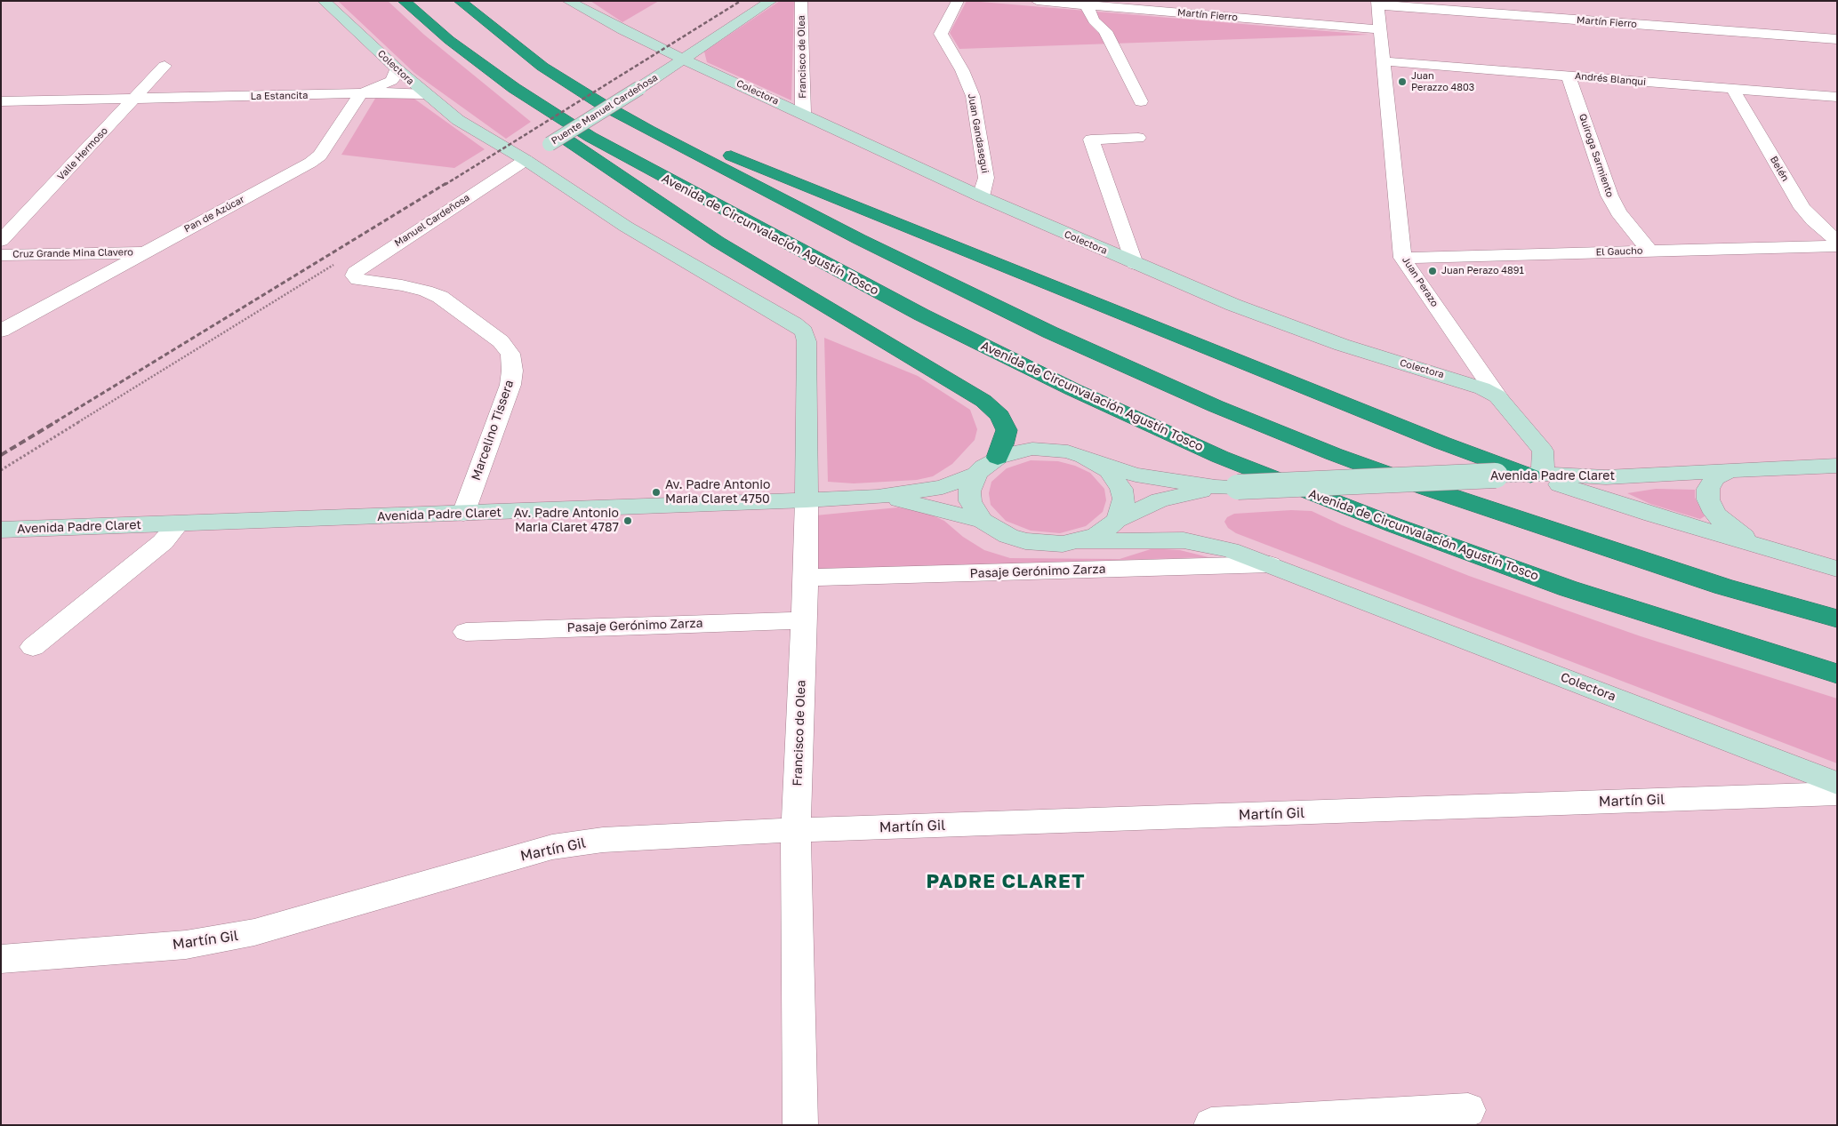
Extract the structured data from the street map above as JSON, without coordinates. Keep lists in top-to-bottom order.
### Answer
{
  "streets": {
    "highway": ["Avenida de Circunvalación Agustín Tosco"],
    "main road": [
      "Francisco de Olea",
      "Colectora",
      "Puente Manuel Cardeñosa",
      "Juan Perazo",
      "Avenida Padre Claret"
    ],
    "street": [
      "Martín Fierro",
      "Andrés Blanqui",
      "La Estancita",
      "Juan Gandasegui",
      "Valle Hermoso",
      "Quiroga Sarmiento",
      "Belén",
      "Pan de Azúcar",
      "Manuel Cardeñosa",
      "El Gaucho",
      "Cruz Grande Mina Clavero",
      "Marcelino Tissera",
      "Pasaje Gerónimo Zarza",
      "Martín Gil"
    ]
  },
  "crossings": [
    ["Martín Fierro", "Juan Perazo"],
    ["Francisco de Olea", "Colectora"],
    ["Francisco de Olea", "Avenida Padre Claret"],
    ["Francisco de Olea", "Pasaje Gerónimo Zarza"],
    ["Francisco de Olea", "Martín Gil"],
    ["Colectora", "La Estancita"],
    ["Colectora", "Puente Manuel Cardeñosa"],
    ["Colectora", "Juan Gandasegui"],
    ["Colectora", "Manuel Cardeñosa"],
    ["Colectora", "Juan Perazo"],
    ["Colectora", "Avenida Padre Claret"],
    ["Colectora", "Pasaje Gerónimo Zarza"],
    ["Andrés Blanqui", "Quiroga Sarmiento"],
    ["Andrés Blanqui", "Belén"],
    ["Andrés Blanqui", "Juan Perazo"],
    ["La Estancita", "Valle Hermoso"],
    ["La Estancita", "Pan de Azúcar"],
    ["Puente Manuel Cardeñosa", "Manuel Cardeñosa"],
    ["Quiroga Sarmiento", "El Gaucho"],
    ["Pan de Azúcar", "Cruz Grande Mina Clavero"],
    ["Manuel Cardeñosa", "Marcelino Tissera"],
    ["El Gaucho", "Juan Perazo"],
    ["Juan Perazo", "Avenida Padre Claret"],
    ["Marcelino Tissera", "Avenida Padre Claret"]
  ],
  "districts": ["PADRE CLARET"],
  "places": [
    "Juan Perazzo 4803",
    "Juan Perazo 4891",
    "Av. Padre Antonio Maria Claret 4750",
    "Av. Padre Antonio Maria Claret 4787"
  ]
}
